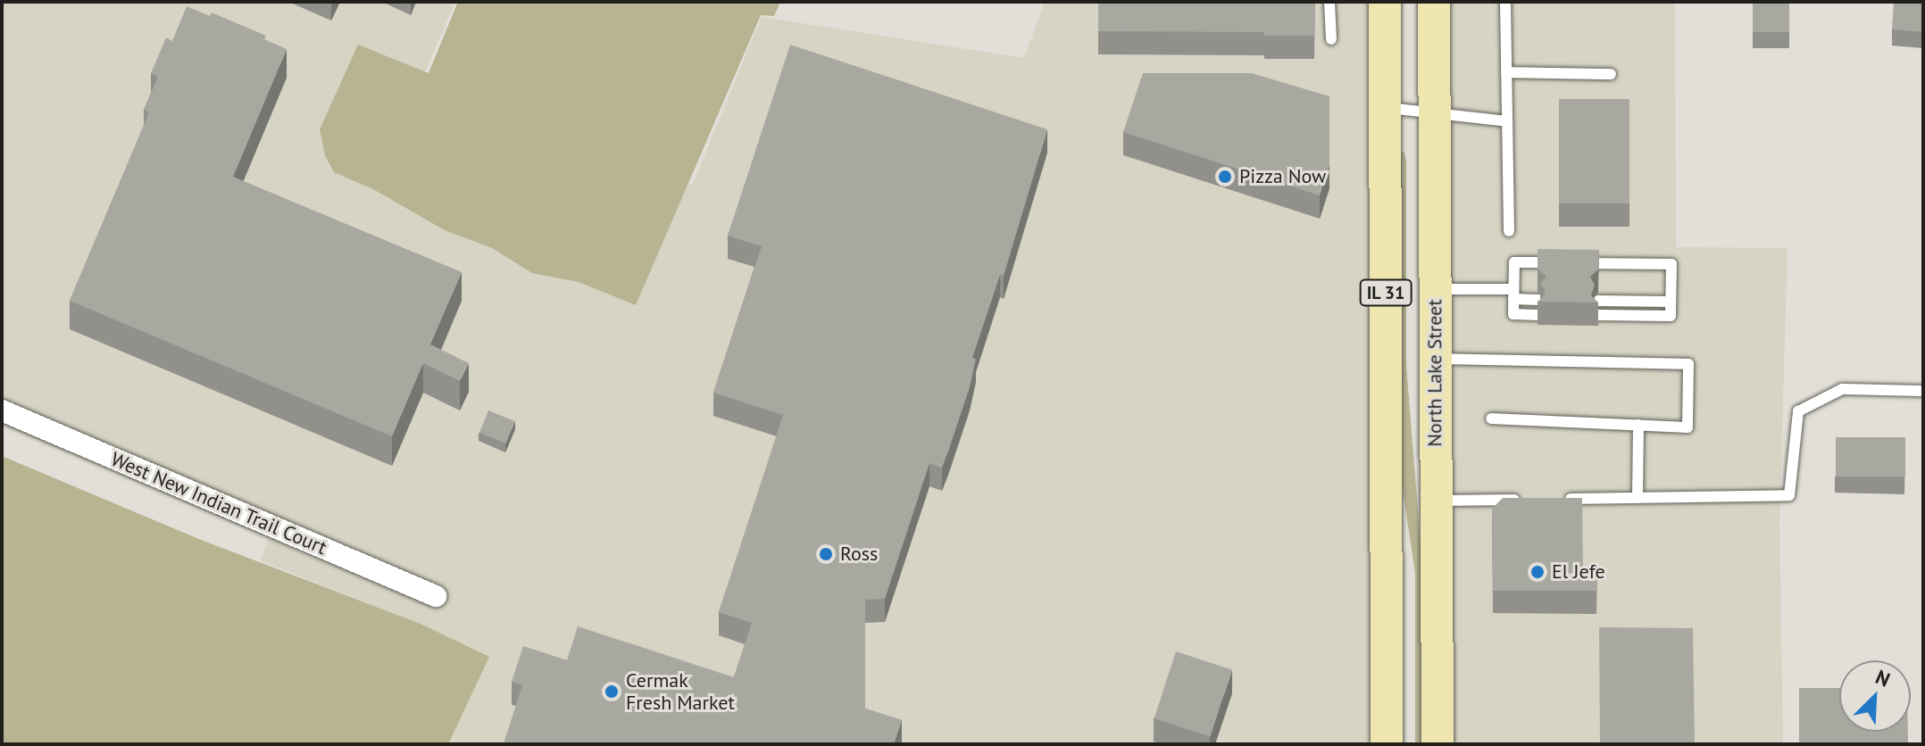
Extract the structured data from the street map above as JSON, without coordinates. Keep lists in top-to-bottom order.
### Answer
{
  "streets": {
    "main road": ["IL 31", "North Lake Street"],
    "street": ["West New Indian Trail Court"]
  },
  "places": [
    "Pizza Now",
    "Ross",
    "El Jefe",
    "Cermak Fresh Market"
  ],
  "north": "top right"
}
